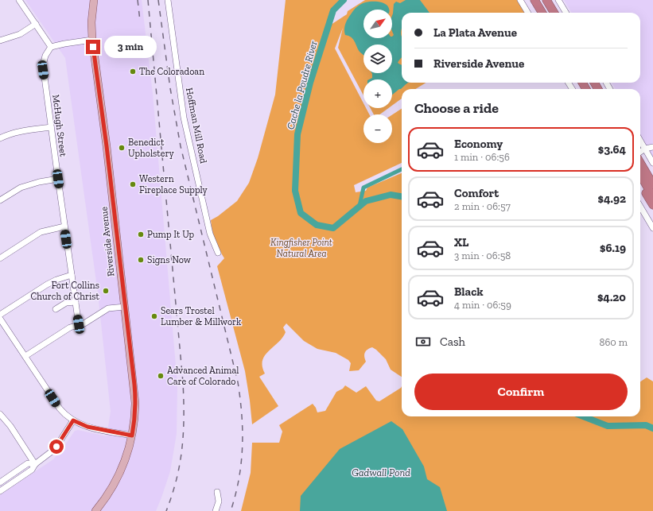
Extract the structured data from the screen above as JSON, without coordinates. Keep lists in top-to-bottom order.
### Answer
{
  "streets": {
    "main road": ["Riverside Avenue"],
    "street": ["McHugh Street", "Hoffman Mill Road"]
  },
  "water": ["Cache la Poudre River", "Gadwall Pond"],
  "parks": ["Kingfisher Point Natural Area"],
  "places": [
    "The Coloradoan",
    "Benedict Upholstery",
    "Western Fireplace Supply",
    "Pump It Up",
    "Signs Now",
    "Fort Collins Church of Christ",
    "Sears Trostel Lumber & Millwork",
    "Advanced Animal Care of Colorado"
  ],
  "north": "top right",
  "page": {
    "map_buttons": ["+", "−"],
    "banner": ["La Plata Avenue", "Riverside Avenue"],
    "bubble": "3 min",
    "heading": "Choose a ride",
    "list": [
      {
        "name": "Economy",
        "note": "1 min · 06:56",
        "value": "$3.64"
      },
      {
        "name": "Comfort",
        "note": "2 min · 06:57",
        "value": "$4.92"
      },
      {
        "name": "XL",
        "note": "3 min · 06:58",
        "value": "$6.19"
      },
      {
        "name": "Black",
        "note": "4 min · 06:59",
        "value": "$4.20"
      }
    ],
    "pay": ["Cash", "860 m"],
    "buttons": "Confirm"
  }
}
